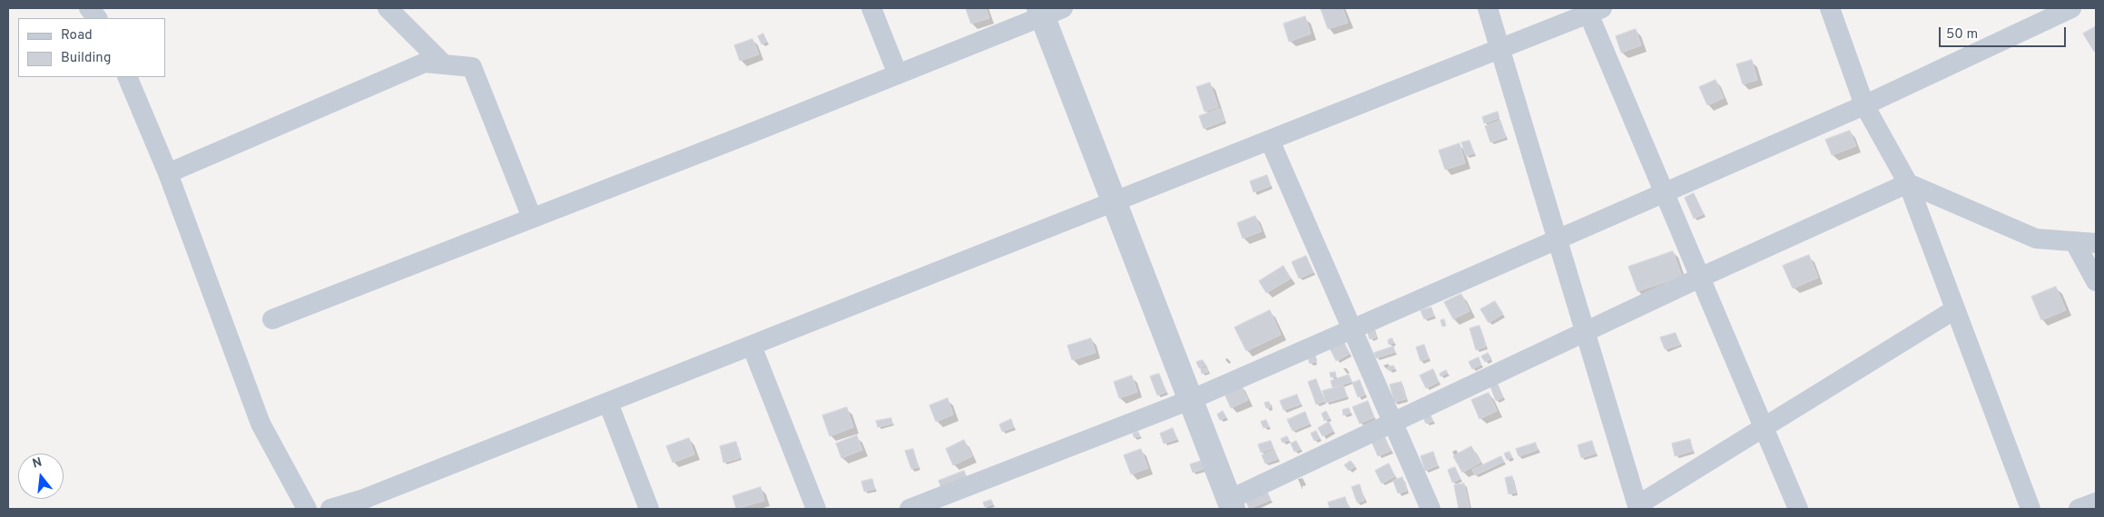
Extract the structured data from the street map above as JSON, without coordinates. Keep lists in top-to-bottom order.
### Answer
{
  "legend": ["Road", "Building"],
  "scale_bar": "50 m",
  "north": "top"
}
